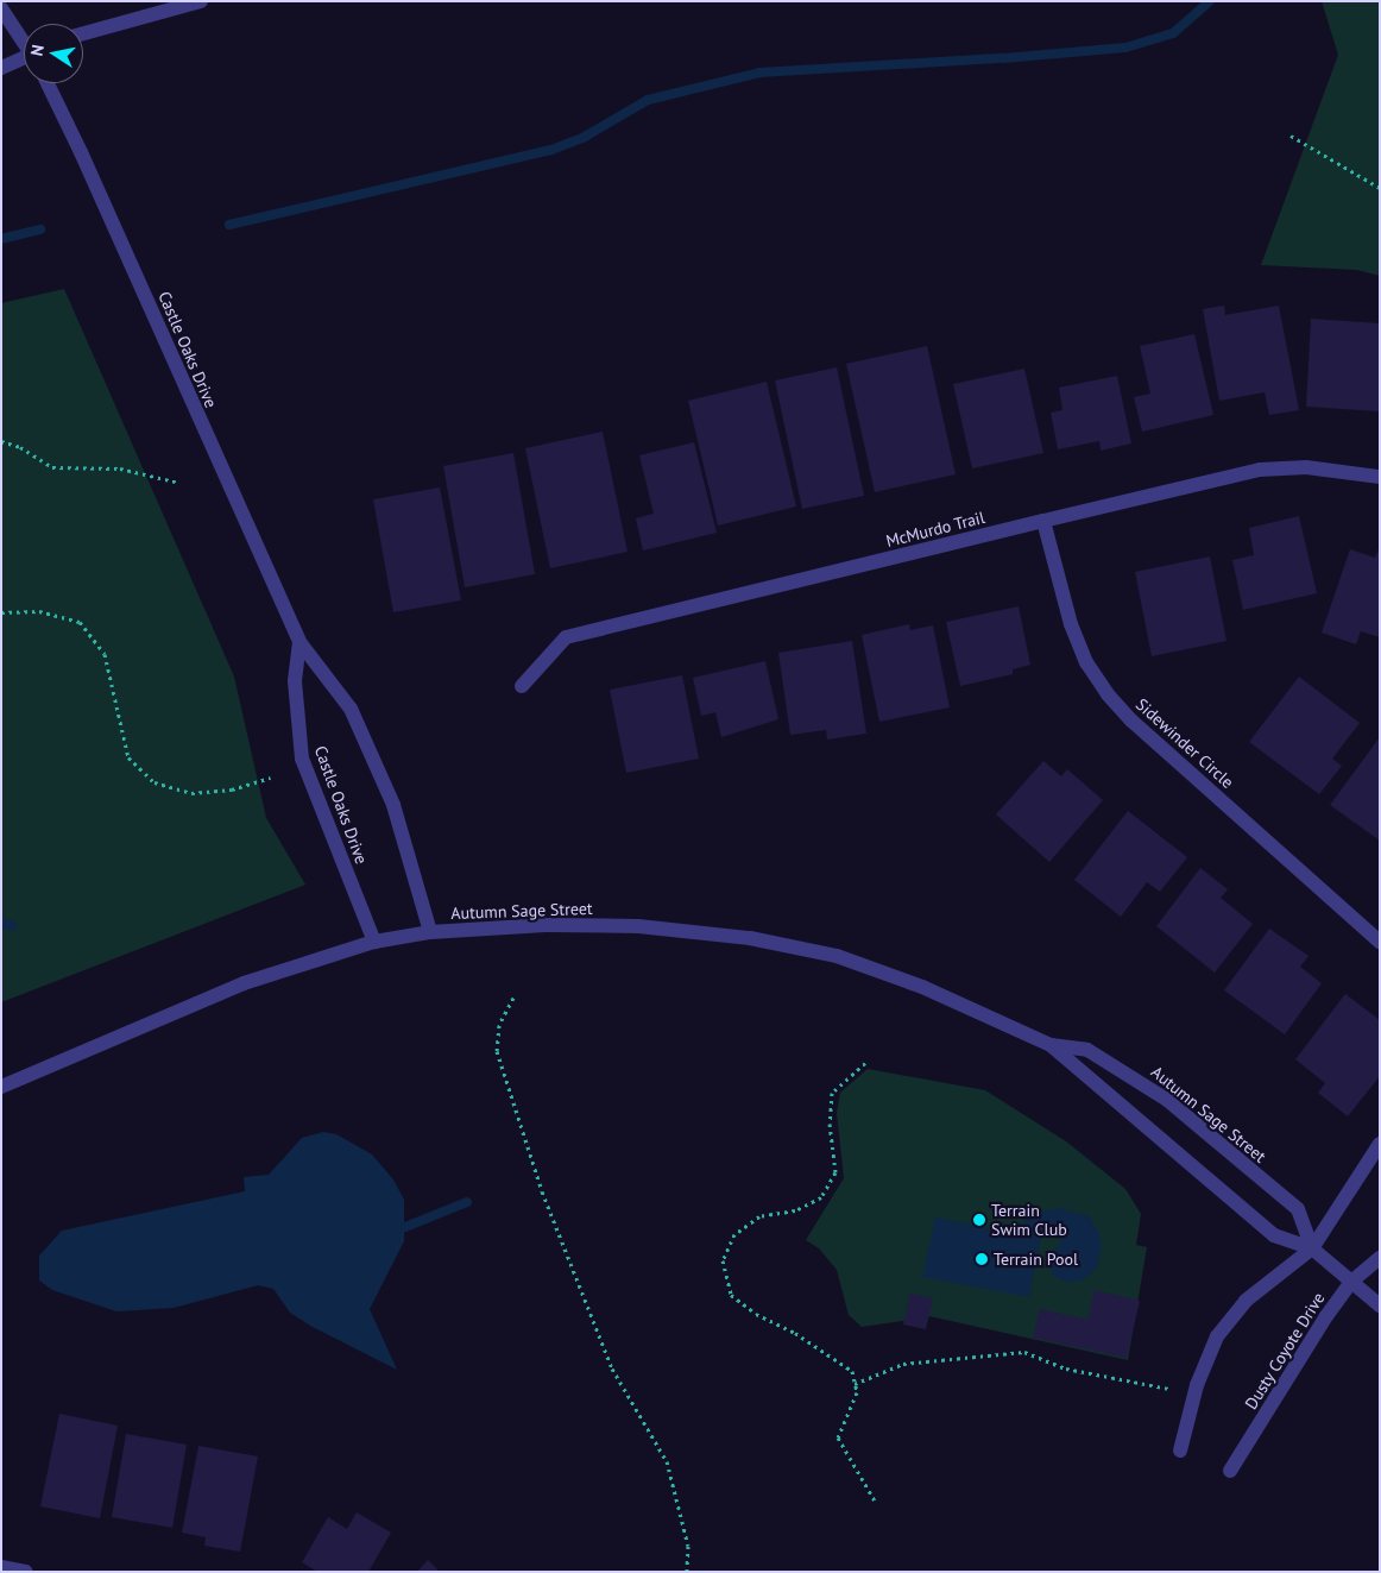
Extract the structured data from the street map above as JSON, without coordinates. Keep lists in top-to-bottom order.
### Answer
{
  "streets": {
    "street": [
      "Castle Oaks Drive",
      "McMurdo Trail",
      "Sidewinder Circle",
      "Autumn Sage Street",
      "Dusty Coyote Drive"
    ]
  },
  "crossings": [
    ["Castle Oaks Drive", "Autumn Sage Street"],
    ["McMurdo Trail", "Sidewinder Circle"],
    ["Autumn Sage Street", "Dusty Coyote Drive"]
  ],
  "places": ["Terrain Swim Club", "Terrain Pool"],
  "north": "left"
}
